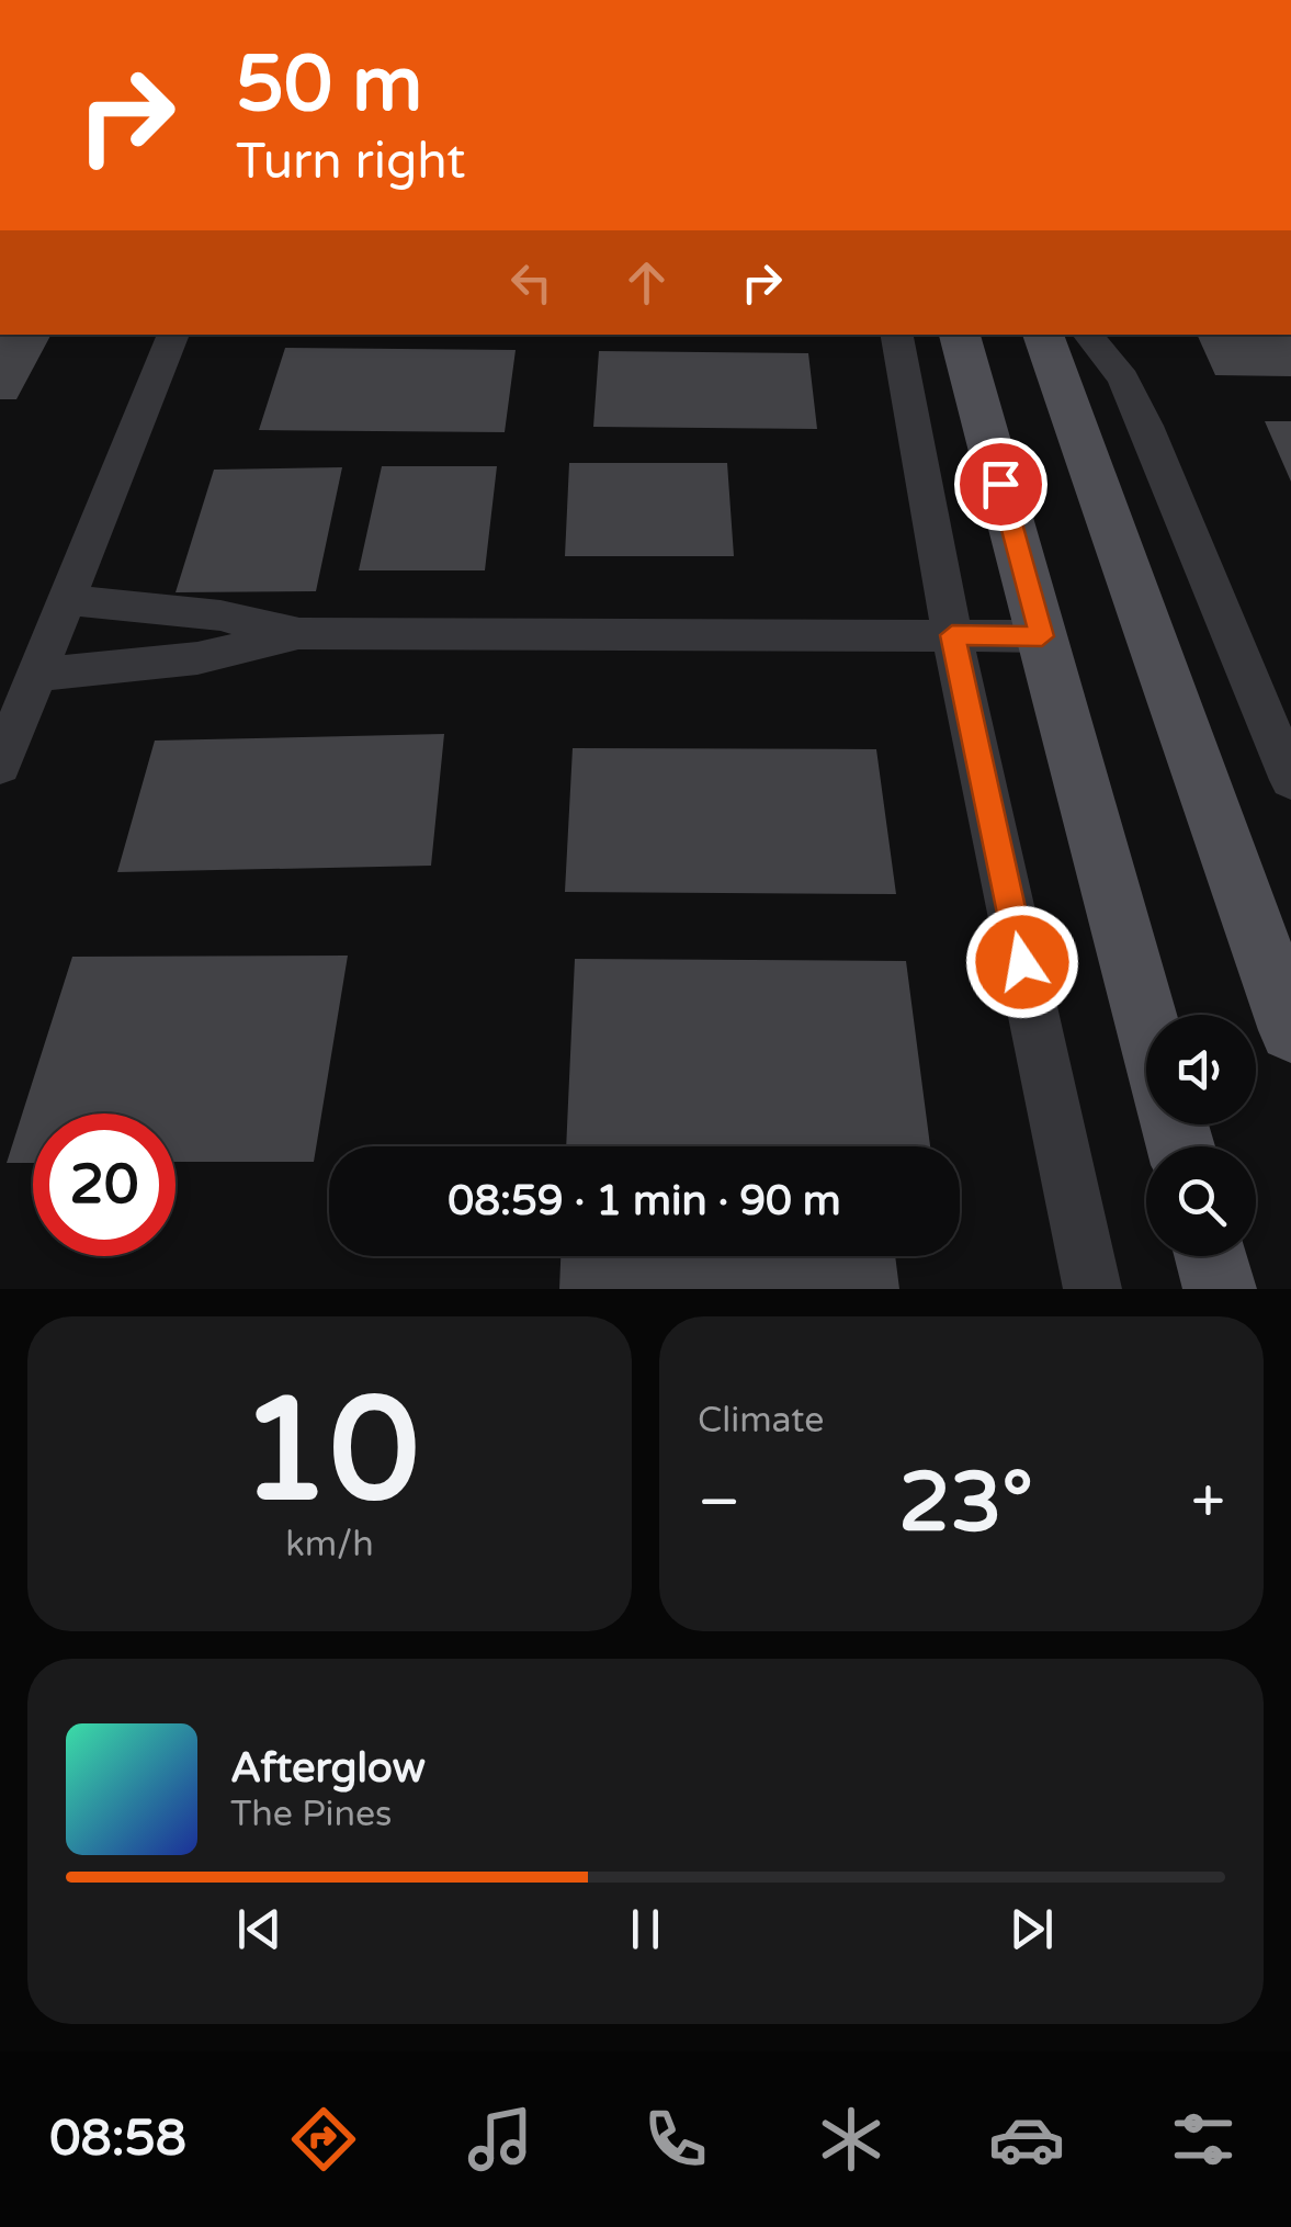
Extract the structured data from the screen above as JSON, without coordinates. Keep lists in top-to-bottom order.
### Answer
{
  "page": {
    "turn": ["50 m", "Turn right"],
    "limit": "20",
    "trip": "08:59 · 1 min · 90 m",
    "tile": [
      ["10", "km/h"],
      "Climate"
    ],
    "heat": ["−", "23°", "+"],
    "song": ["Afterglow", "The Pines"],
    "tabs": "08:58"
  }
}
